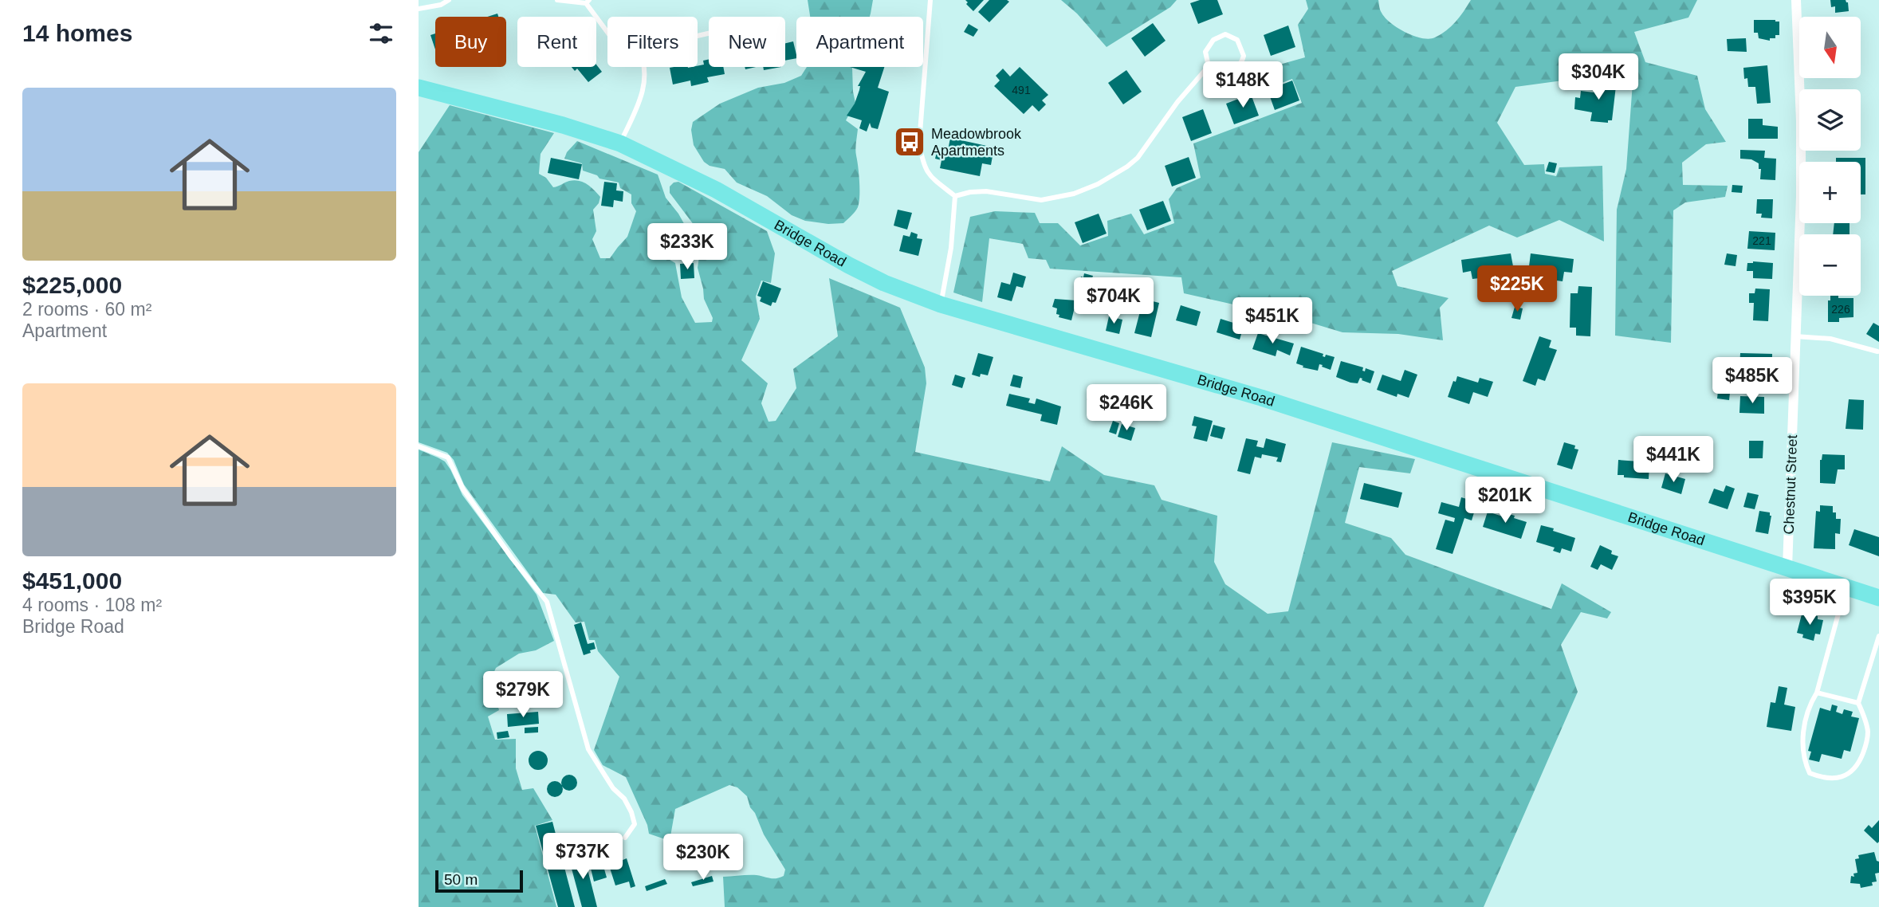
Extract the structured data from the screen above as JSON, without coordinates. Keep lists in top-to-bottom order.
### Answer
{
  "streets": {
    "main road": ["Bridge Road"],
    "street": ["Chestnut Street"]
  },
  "crossings": [
    ["Bridge Road", "Chestnut Street"]
  ],
  "places": {
    "bus stop": ["Meadowbrook Apartments"]
  },
  "house_numbers": ["491", "221", "226"],
  "scale_bar": "50 m",
  "north": "bottom",
  "page": {
    "heading": "14 homes",
    "map_buttons": ["+", "−"],
    "chip": [
      "Buy",
      "Rent",
      "Filters",
      "New",
      "Apartment"
    ],
    "price": [
      "$304K",
      "$148K",
      "$233K",
      "$225K",
      "$704K",
      "$451K",
      "$485K",
      "$246K",
      "$441K",
      "$201K",
      "$395K",
      "$279K",
      "$737K",
      "$230K"
    ],
    "list": [
      {
        "name": "$225,000",
        "note": "2 rooms · 60 m² · Apartment"
      },
      {
        "name": "$451,000",
        "note": "4 rooms · 108 m² · Bridge Road"
      }
    ],
    "scale": "50 m"
  }
}
